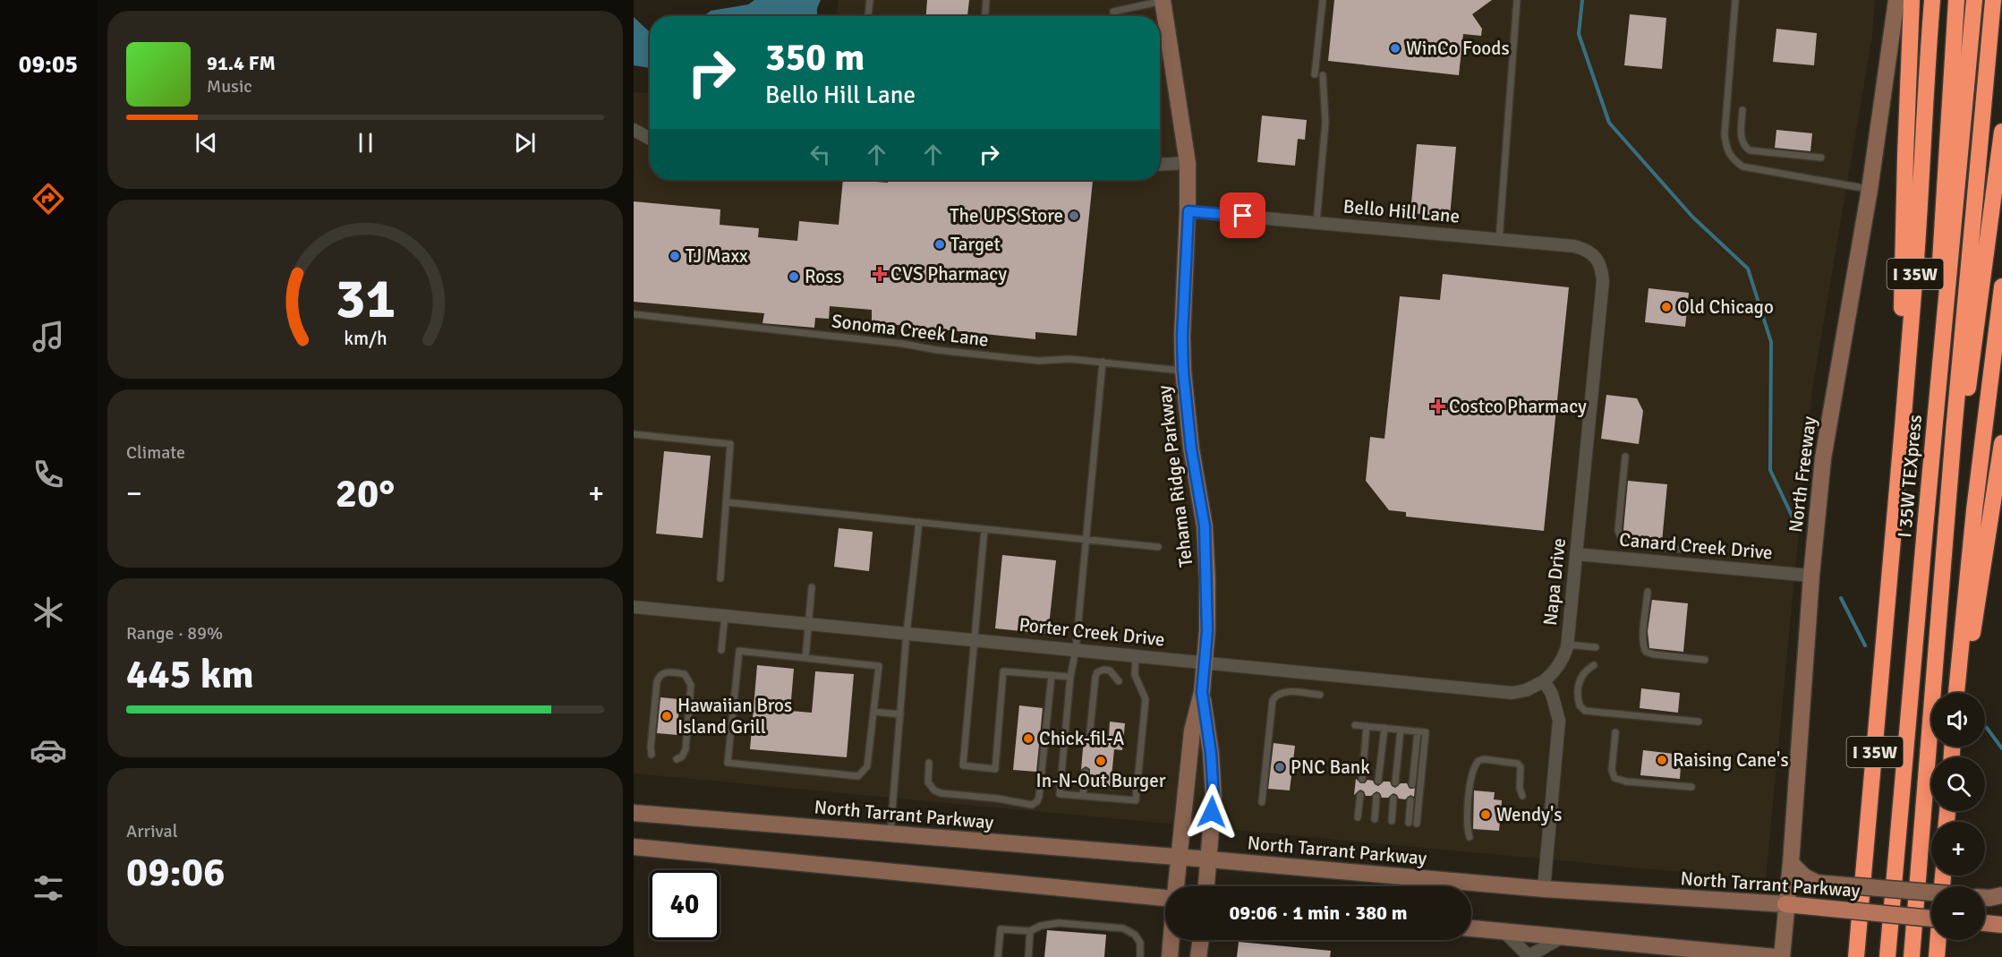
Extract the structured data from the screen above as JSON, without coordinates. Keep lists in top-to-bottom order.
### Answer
{
  "streets": {
    "highway": ["I 35W", "I 35W TEXpress"],
    "main road": ["North Freeway", "Tehama Ridge Parkway", "North Tarrant Parkway"],
    "street": [
      "Bello Hill Lane",
      "Canard Creek Drive",
      "Napa Drive",
      "Porter Creek Drive"
    ],
    "lane": ["Sonoma Creek Lane"]
  },
  "crossings": [
    ["Bello Hill Lane", "Tehama Ridge Parkway"],
    ["Bello Hill Lane", "Napa Drive"],
    ["Sonoma Creek Lane", "Tehama Ridge Parkway"],
    ["North Freeway", "Canard Creek Drive"],
    ["North Freeway", "North Tarrant Parkway"],
    ["Tehama Ridge Parkway", "Porter Creek Drive"],
    ["Tehama Ridge Parkway", "North Tarrant Parkway"],
    ["Canard Creek Drive", "Napa Drive"],
    ["Napa Drive", "Porter Creek Drive"]
  ],
  "places": {
    "other": [
      "WinCo Foods",
      "The UPS Store",
      "Target",
      "TJ Maxx",
      "Ross",
      "Old Chicago",
      "Hawaiian Bros Island Grill",
      "Chick-fil-A",
      "Raising Cane's",
      "In-N-Out Burger",
      "PNC Bank",
      "Wendy's"
    ],
    "health": ["CVS Pharmacy", "Costco Pharmacy"]
  },
  "page": {
    "tabs": "09:05",
    "turn": ["350 m", "Bello Hill Lane"],
    "song": ["91.4 FM", "Music"],
    "tile": [
      "Climate",
      ["Range · 89%", "445 km"],
      ["Arrival", "09:06"]
    ],
    "heat": ["−", "20°", "+"],
    "map_buttons": ["+", "−"],
    "limit": "40",
    "trip": "09:06 · 1 min · 380 m",
    "gauge": ["31", "km/h"]
  }
}
